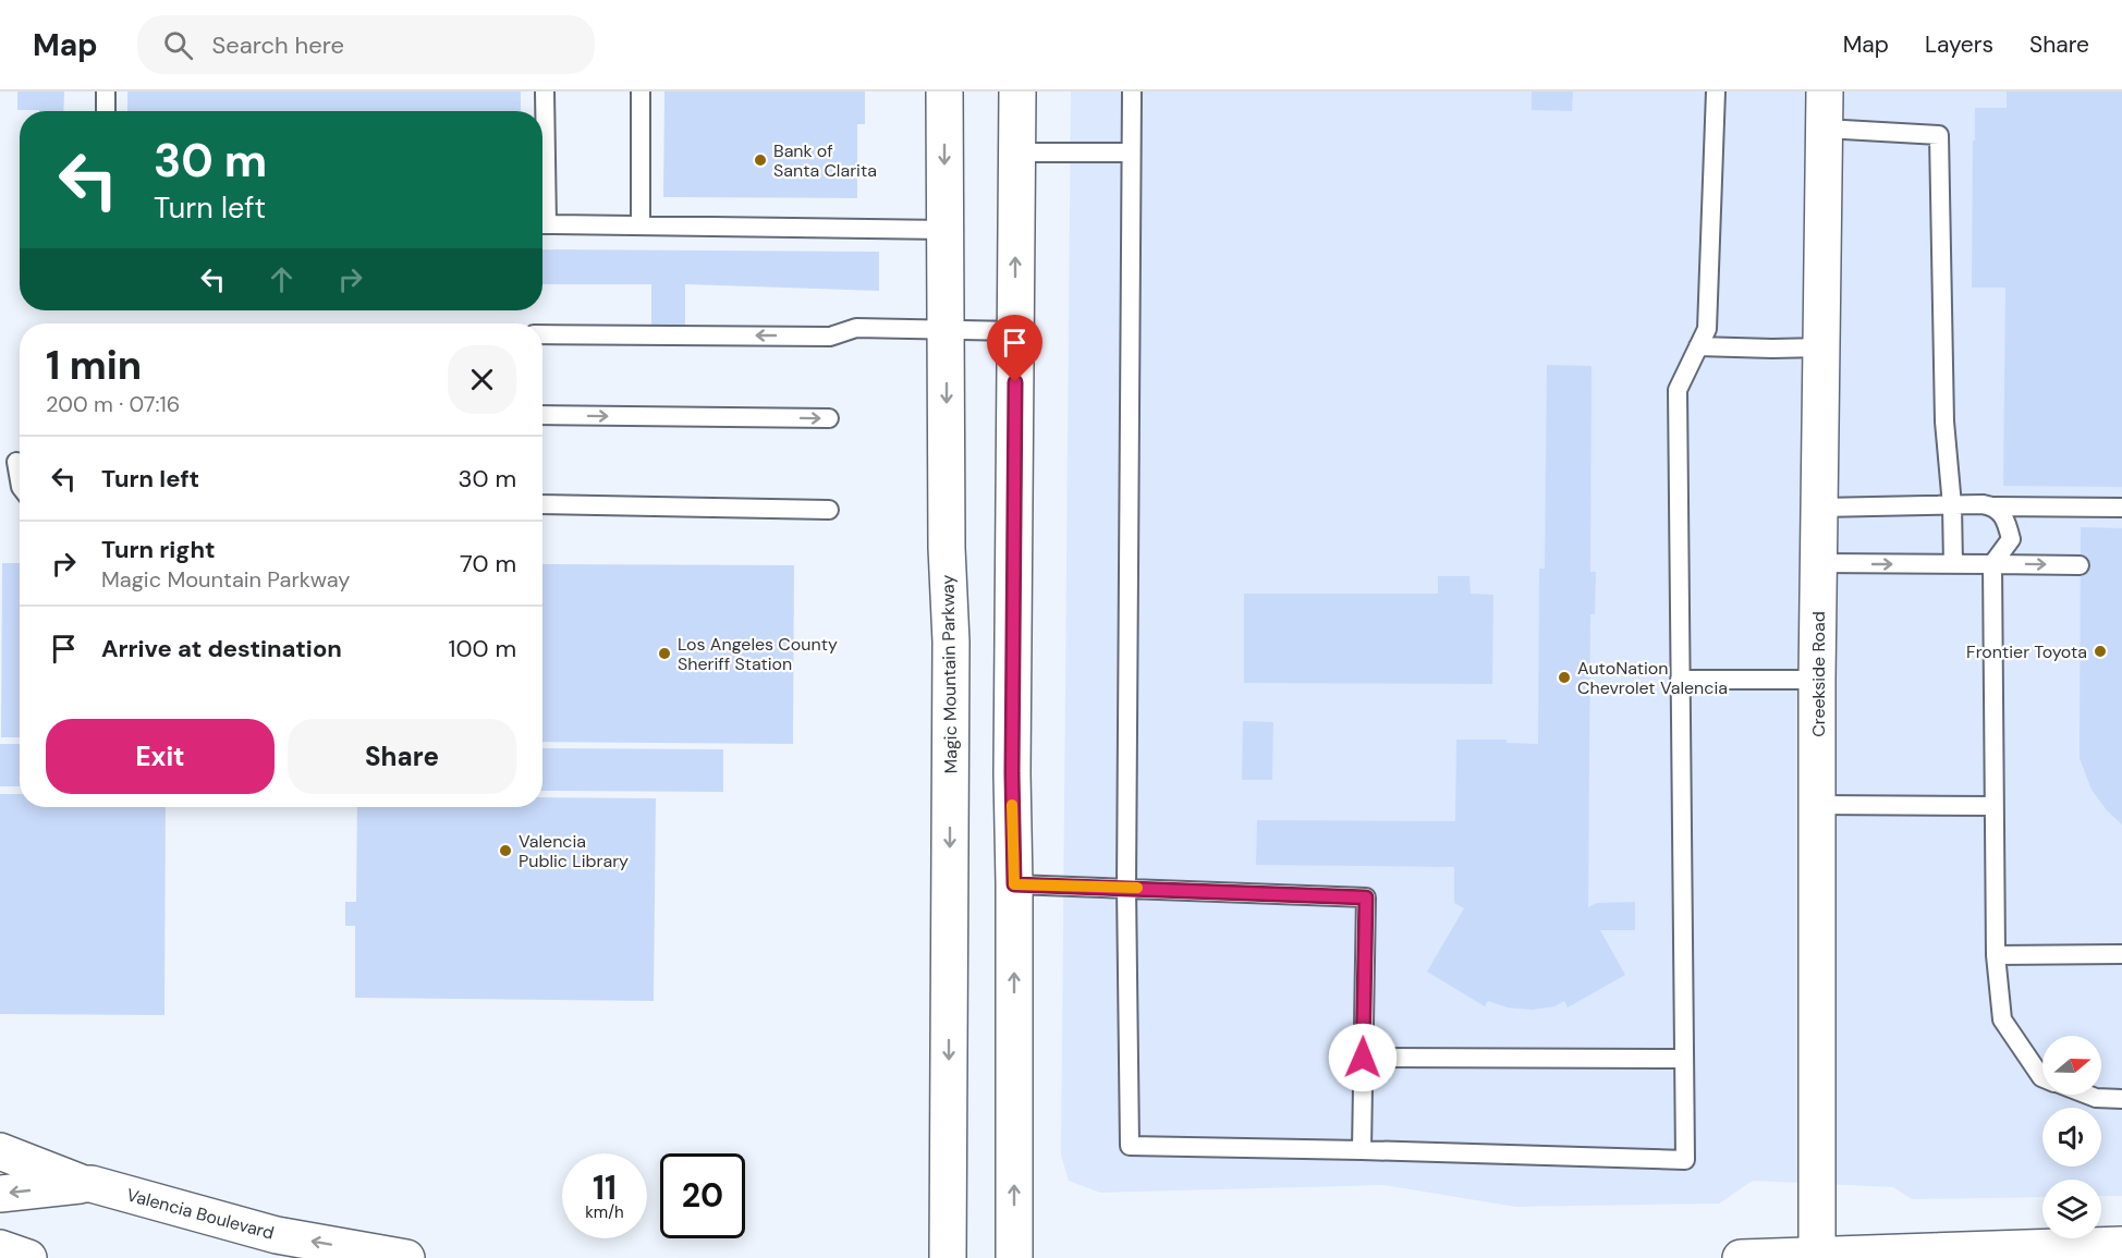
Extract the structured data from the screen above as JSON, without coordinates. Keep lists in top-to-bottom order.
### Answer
{
  "streets": {
    "main road": ["Magic Mountain Parkway", "Creekside Road", "Valencia Boulevard"]
  },
  "one_way": ["Valencia Boulevard"],
  "places": [
    "Bank of Santa Clarita",
    "Frontier Toyota",
    "Los Angeles County Sheriff Station",
    "AutoNation Chevrolet Valencia",
    "Valencia Public Library"
  ],
  "north": "right",
  "page": {
    "header": "Map",
    "search": "Search here",
    "nav": ["Map", "Layers", "Share"],
    "turn": ["30 m", "Turn left"],
    "heading": ["1 min", "200 m · 07:16"],
    "list": [
      {
        "name": "Turn left",
        "value": "30 m"
      },
      {
        "name": "Turn right",
        "note": "Magic Mountain Parkway",
        "value": "70 m"
      },
      {
        "name": "Arrive at destination",
        "value": "100 m"
      }
    ],
    "buttons": ["Exit", "Share"],
    "speed": "11 km/h",
    "limit": "20"
  }
}
